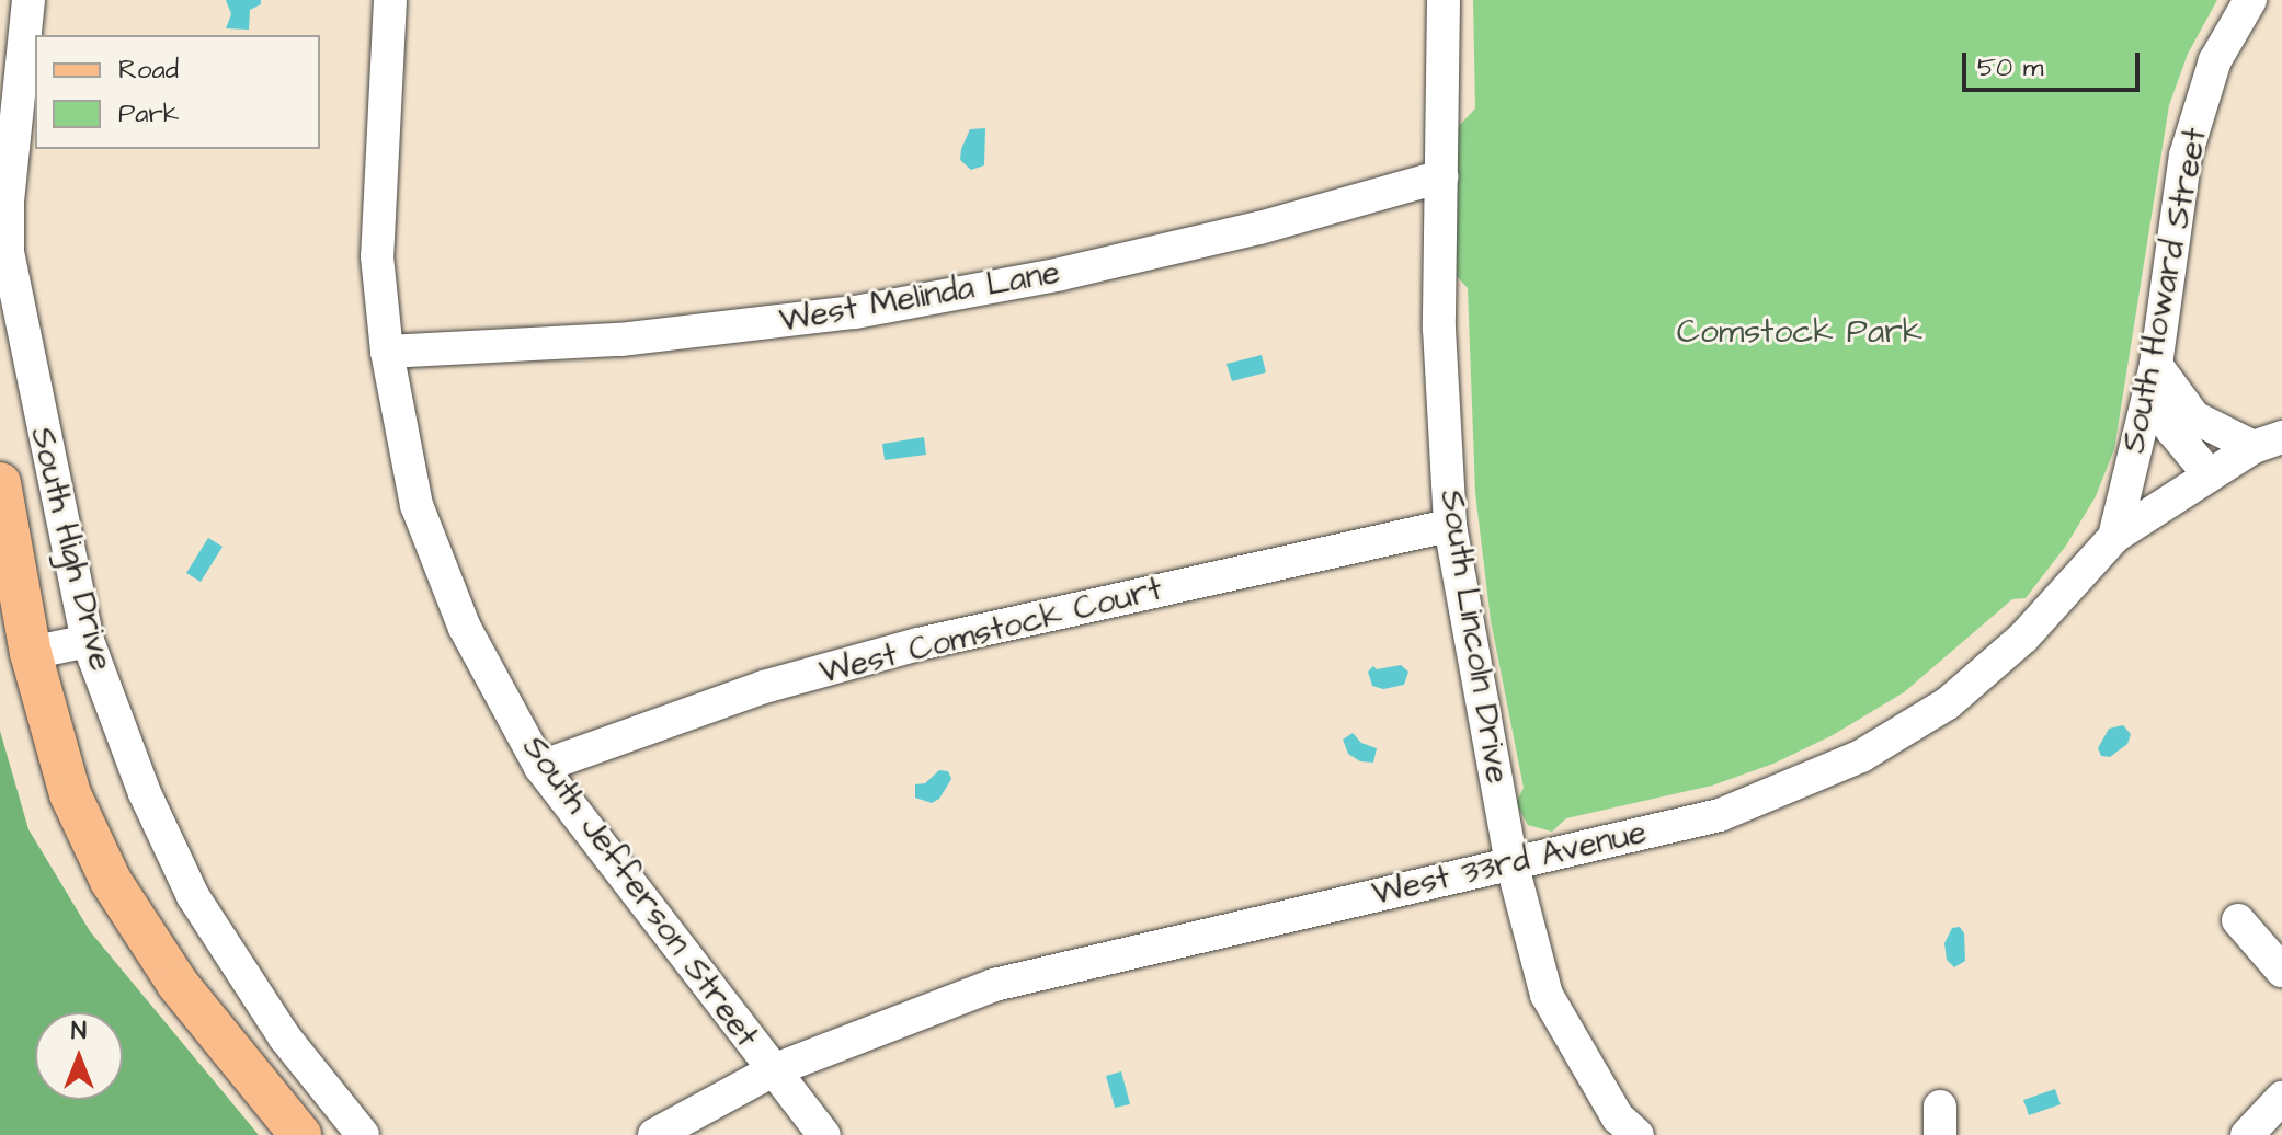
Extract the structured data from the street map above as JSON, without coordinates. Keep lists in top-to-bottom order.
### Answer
{
  "streets": {
    "street": [
      "South Howard Street",
      "West Melinda Lane",
      "South High Drive",
      "West Comstock Court",
      "South Lincoln Drive",
      "West 33rd Avenue",
      "South Jefferson Street"
    ]
  },
  "crossings": [
    ["South Howard Street", "West 33rd Avenue"],
    ["West Melinda Lane", "South Lincoln Drive"],
    ["West Melinda Lane", "South Jefferson Street"],
    ["West Comstock Court", "South Lincoln Drive"],
    ["West Comstock Court", "South Jefferson Street"],
    ["South Lincoln Drive", "West 33rd Avenue"],
    ["West 33rd Avenue", "South Jefferson Street"]
  ],
  "parks": ["Comstock Park"],
  "legend": ["Road", "Park"],
  "scale_bar": "50 m",
  "north": "top"
}
